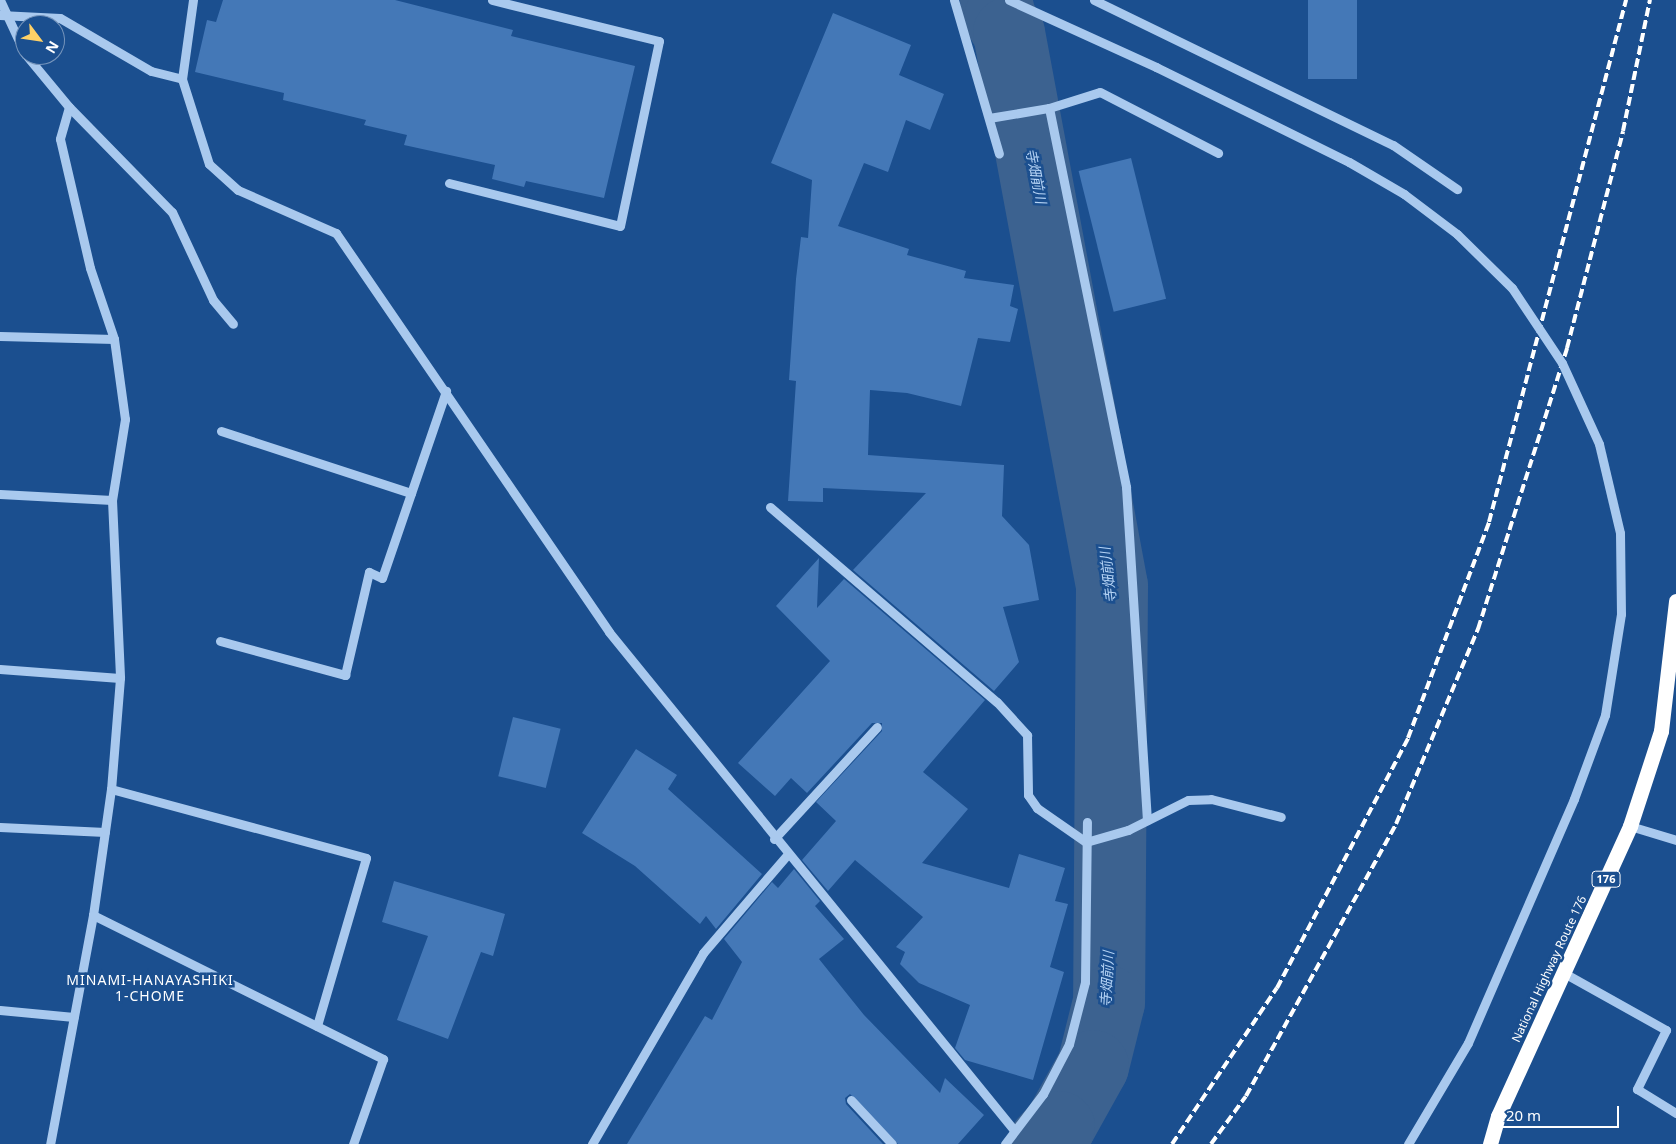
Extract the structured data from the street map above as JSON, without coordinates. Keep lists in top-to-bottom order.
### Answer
{
  "streets": {
    "highway": ["176", "National Highway Route 176"]
  },
  "districts": ["MINAMI-HANAYASHIKI 1-CHOME"],
  "water": ["寺畑前川"],
  "scale_bar": "20 m",
  "north": "bottom right"
}
